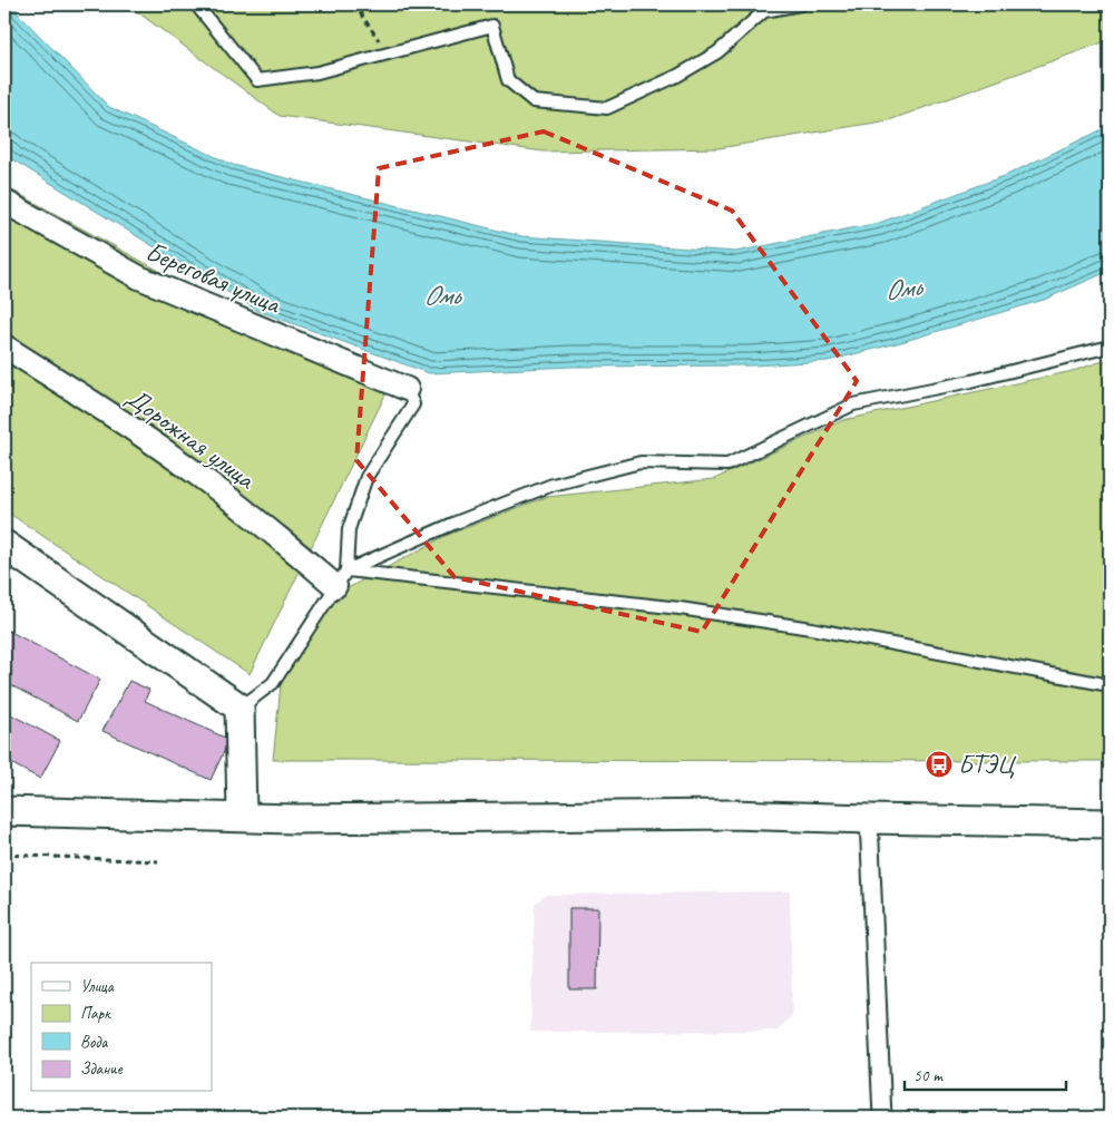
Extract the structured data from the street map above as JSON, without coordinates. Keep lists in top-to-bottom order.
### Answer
{
  "streets": {
    "street": ["Береговая улица", "Дорожная улица"]
  },
  "water": ["Омь"],
  "places": {
    "bus stop": ["БТЭЦ"]
  },
  "legend": [
    "Улица",
    "Парк",
    "Вода",
    "Здание"
  ],
  "scale_bar": "50 m"
}
